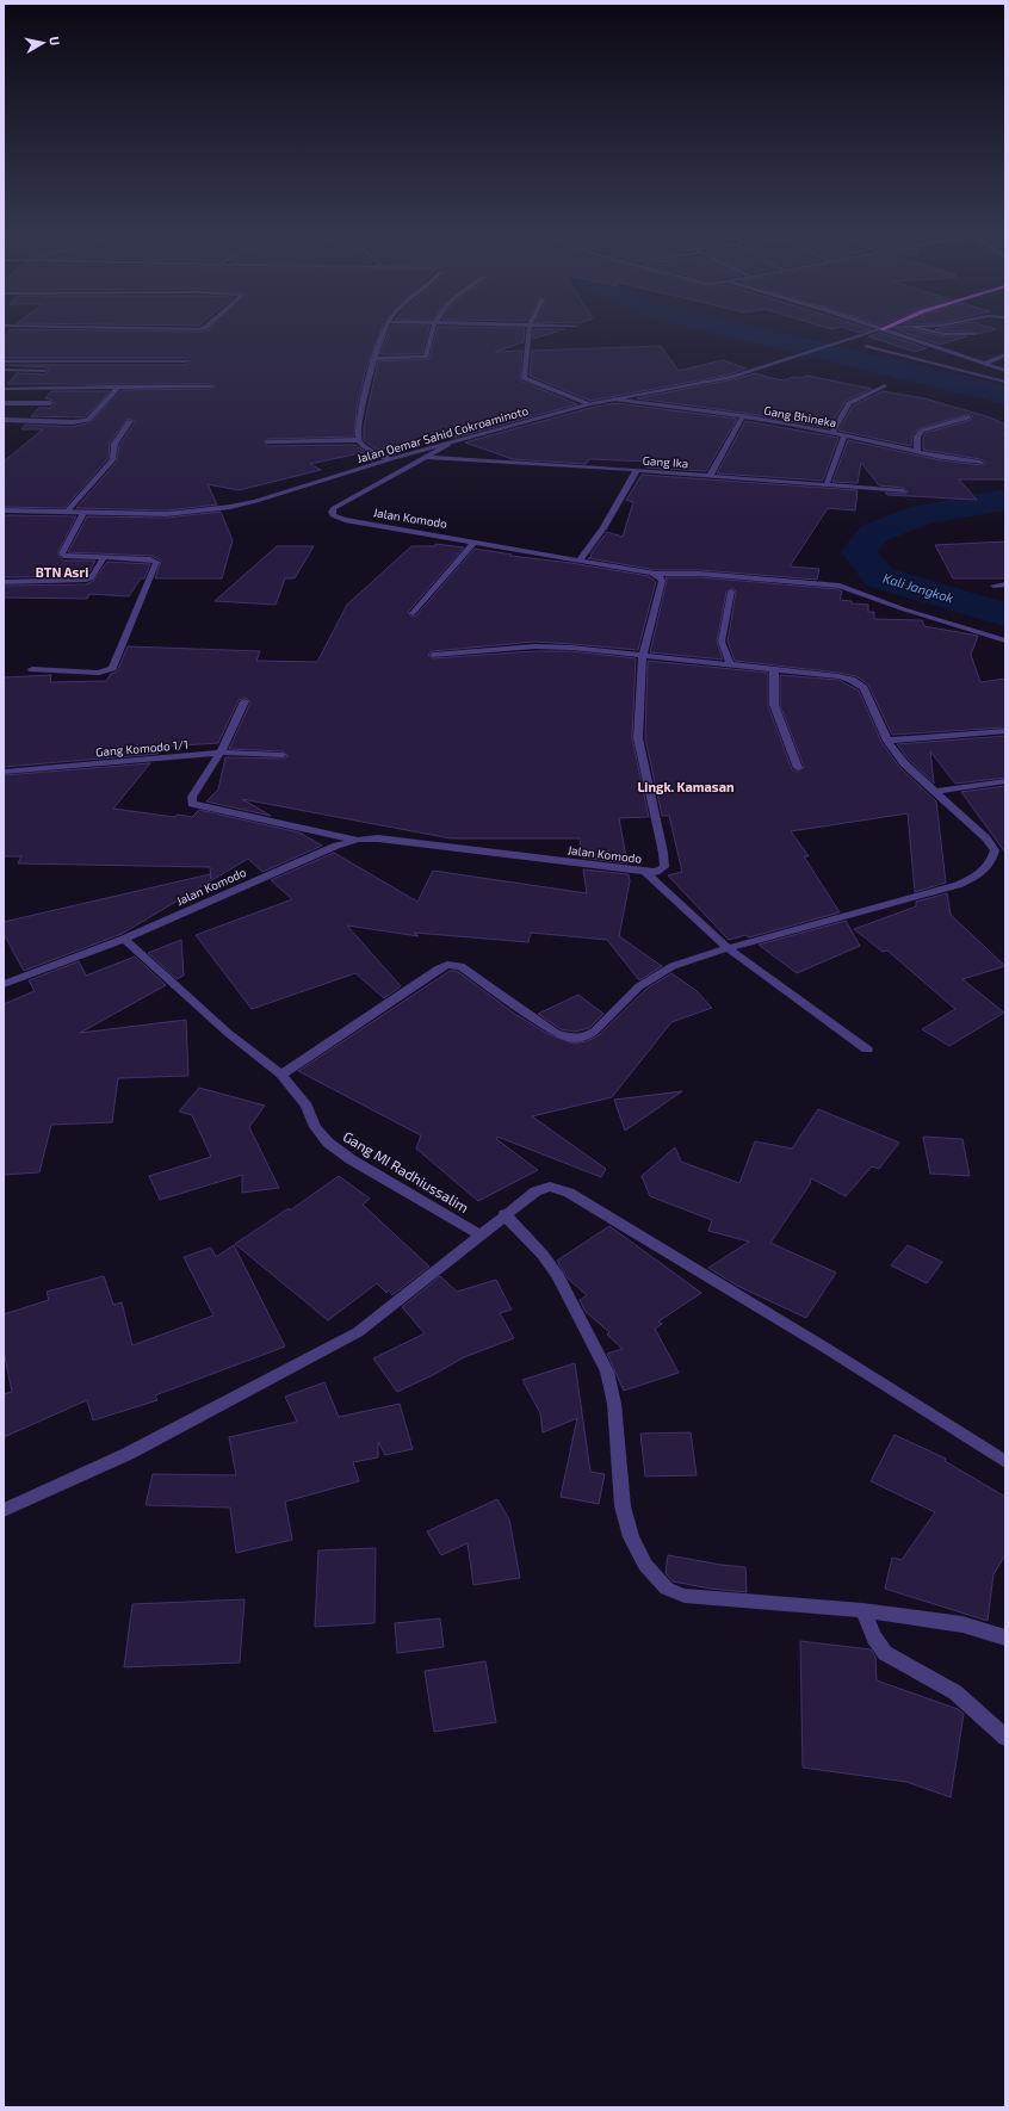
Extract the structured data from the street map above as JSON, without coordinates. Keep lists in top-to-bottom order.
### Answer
{
  "streets": {
    "street": [
      "Gang Bhineka",
      "Jalan Oemar Sahid Cokroaminoto",
      "Gang Ika",
      "Jalan Komodo",
      "Gang Komodo 1/1",
      "Gang MI Radhiussalim"
    ]
  },
  "crossings": [
    ["Gang Bhineka", "Jalan Oemar Sahid Cokroaminoto"],
    ["Jalan Oemar Sahid Cokroaminoto", "Jalan Komodo"],
    ["Gang Ika", "Jalan Komodo"],
    ["Jalan Komodo", "Gang MI Radhiussalim"]
  ],
  "districts": ["BTN Asri", "Lingk. Kamasan"],
  "water": ["Kali Jangkok"],
  "north": "right"
}
